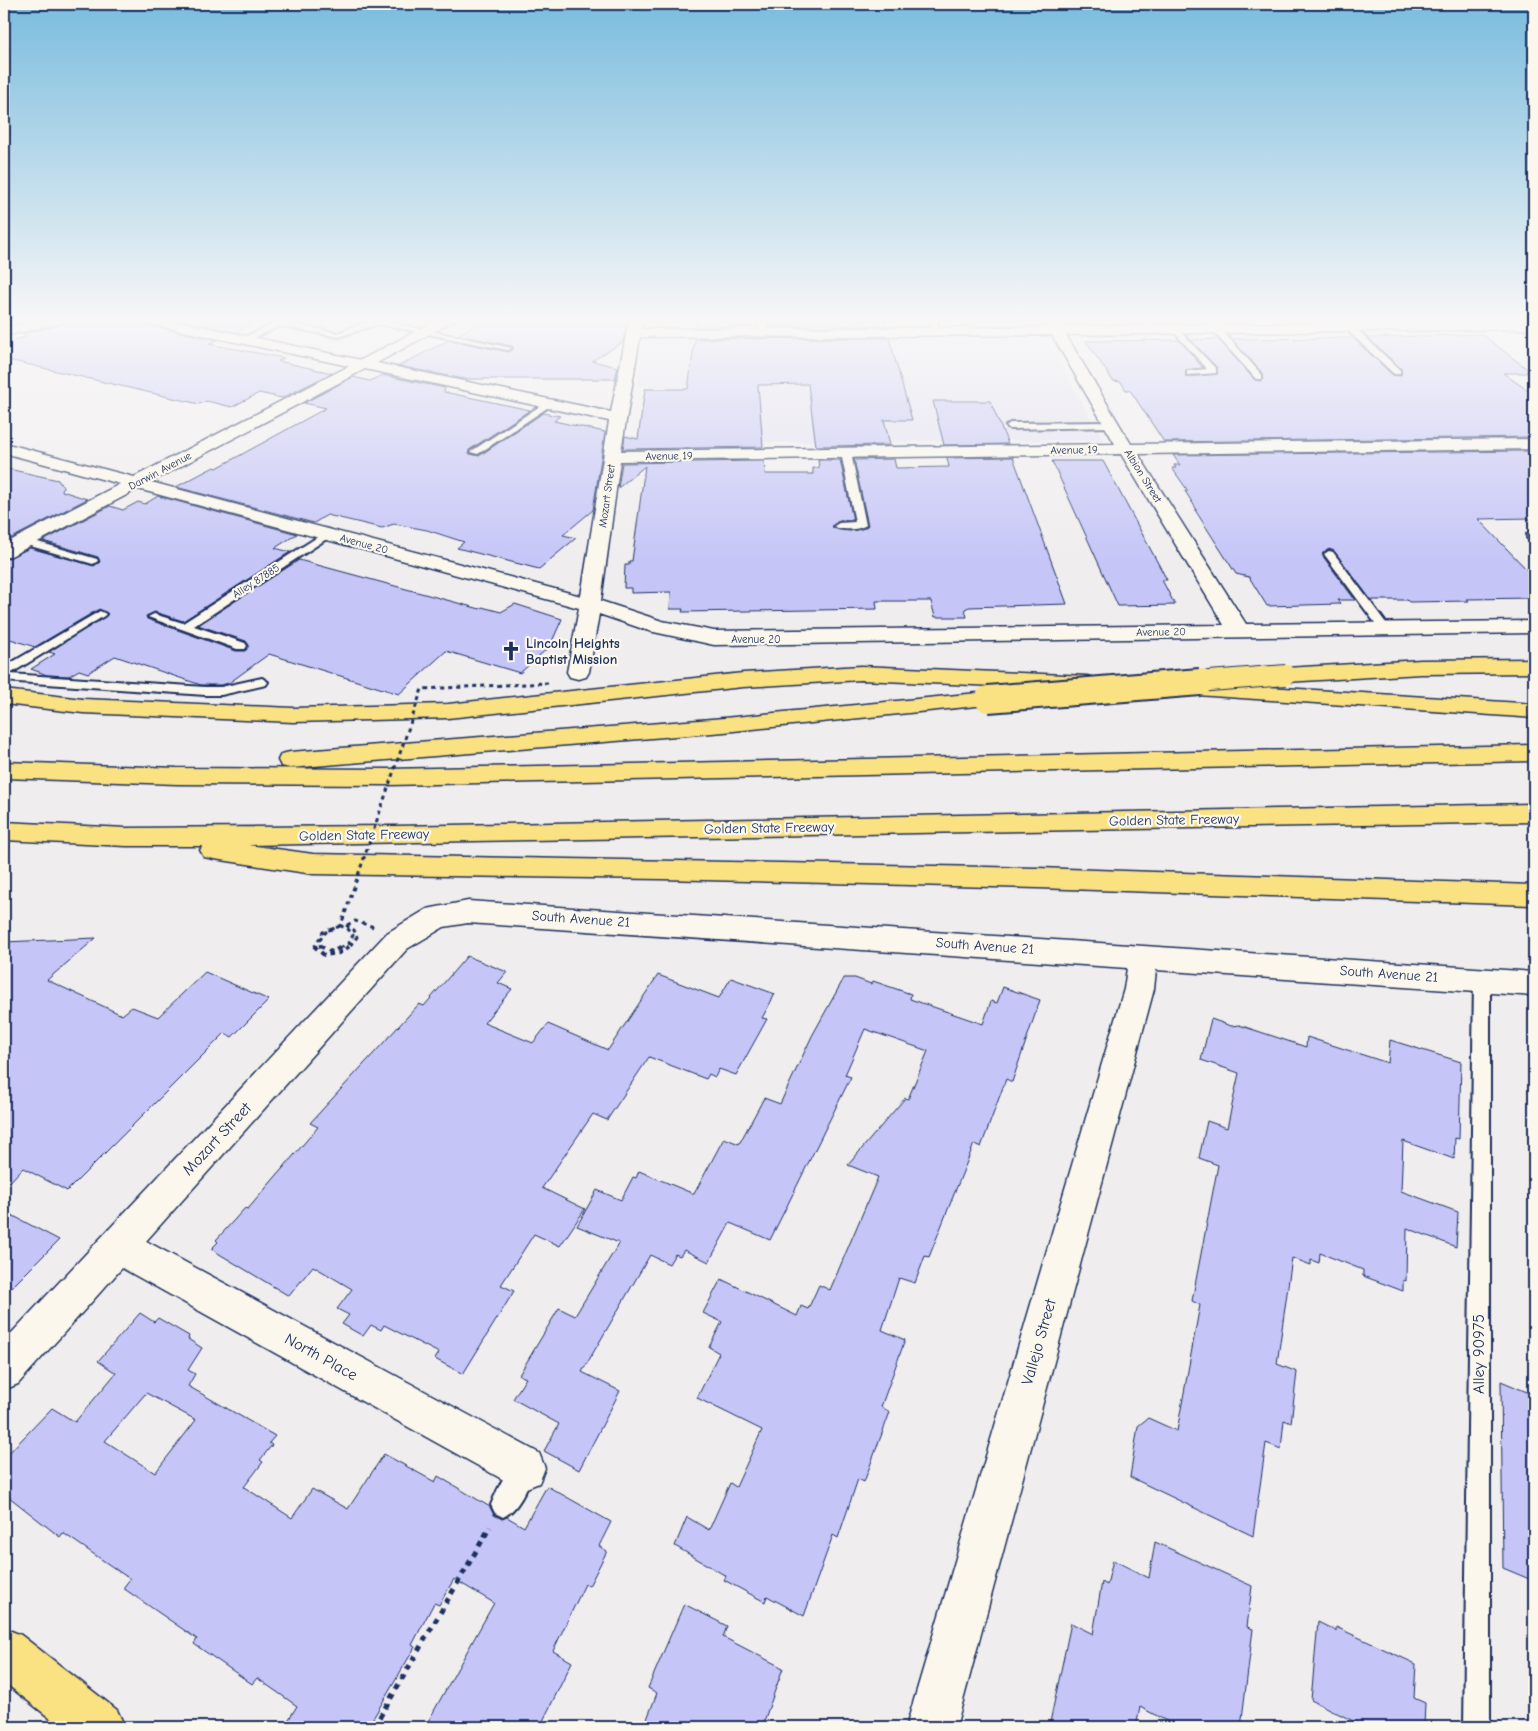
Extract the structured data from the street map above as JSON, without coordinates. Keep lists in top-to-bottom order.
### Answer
{
  "streets": {
    "main road": ["Golden State Freeway"],
    "street": [
      "Avenue 19",
      "Darwin Avenue",
      "Albion Street",
      "Mozart Street",
      "Avenue 20",
      "South Avenue 21",
      "Vallejo Street",
      "North Place"
    ],
    "lane": ["Alley 87885", "Alley 90975"]
  },
  "crossings": [
    ["Avenue 19", "Albion Street"],
    ["Avenue 19", "Mozart Street"],
    ["Darwin Avenue", "Avenue 20"],
    ["Albion Street", "Avenue 20"],
    ["Mozart Street", "Avenue 20"],
    ["Mozart Street", "South Avenue 21"],
    ["Mozart Street", "North Place"],
    ["Avenue 20", "Alley 87885"],
    ["South Avenue 21", "Vallejo Street"],
    ["South Avenue 21", "Alley 90975"]
  ],
  "places": {
    "church": ["Lincoln Heights Baptist Mission"]
  }
}
